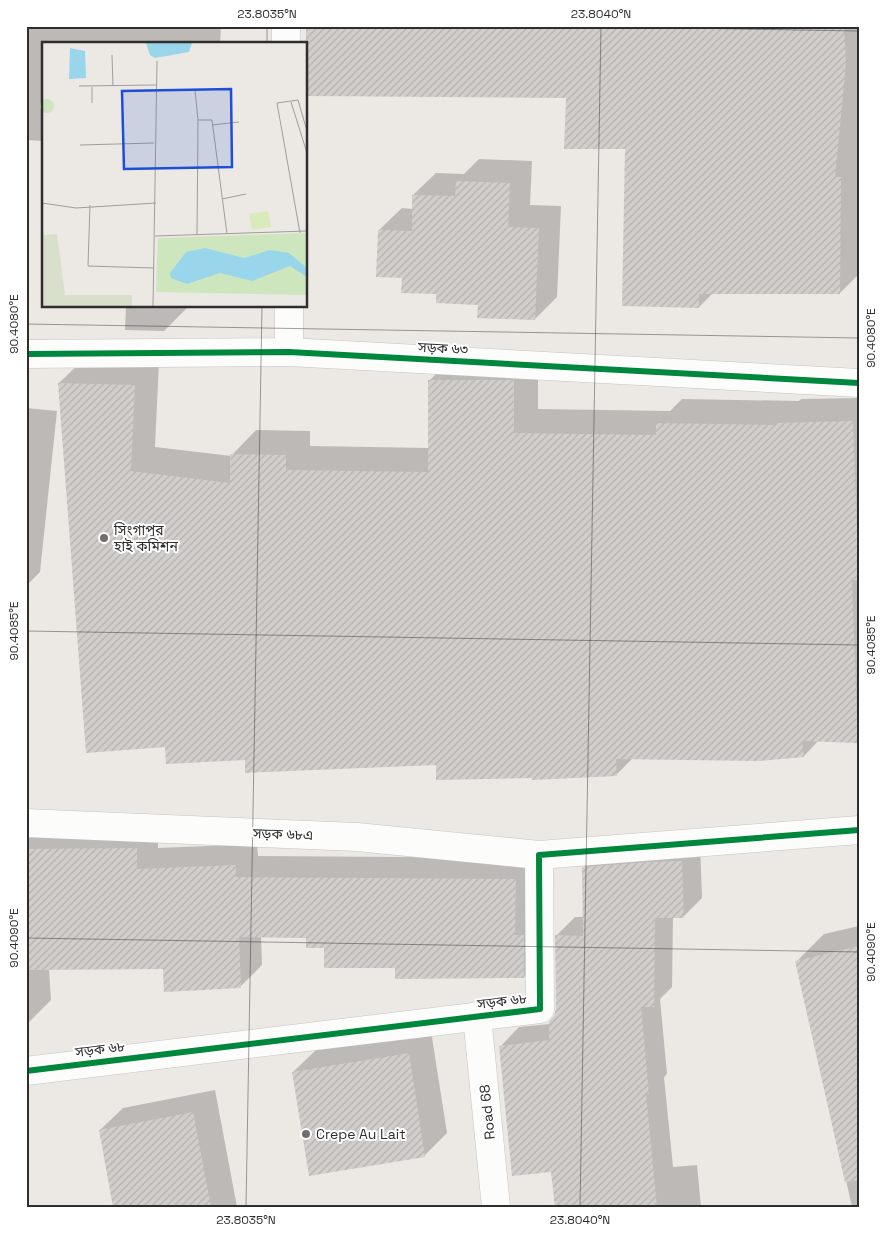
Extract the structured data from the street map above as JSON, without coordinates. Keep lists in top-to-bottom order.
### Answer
{
  "streets": {
    "street": [
      "সড়ক ৬৩",
      "সড়ক ৬৮এ",
      "সড়ক ৬৮",
      "Road 68"
    ]
  },
  "crossings": [
    ["সড়ক ৬৮এ", "সড়ক ৬৮"],
    ["সড়ক ৬৮", "Road 68"]
  ],
  "places": ["সিংগাপুর হাই কমিশন", "Crepe Au Lait"],
  "coordinates": [
    "23.8035°N",
    "23.8040°N",
    "90.4080°E",
    "90.4085°E",
    "90.4090°E"
  ]
}
